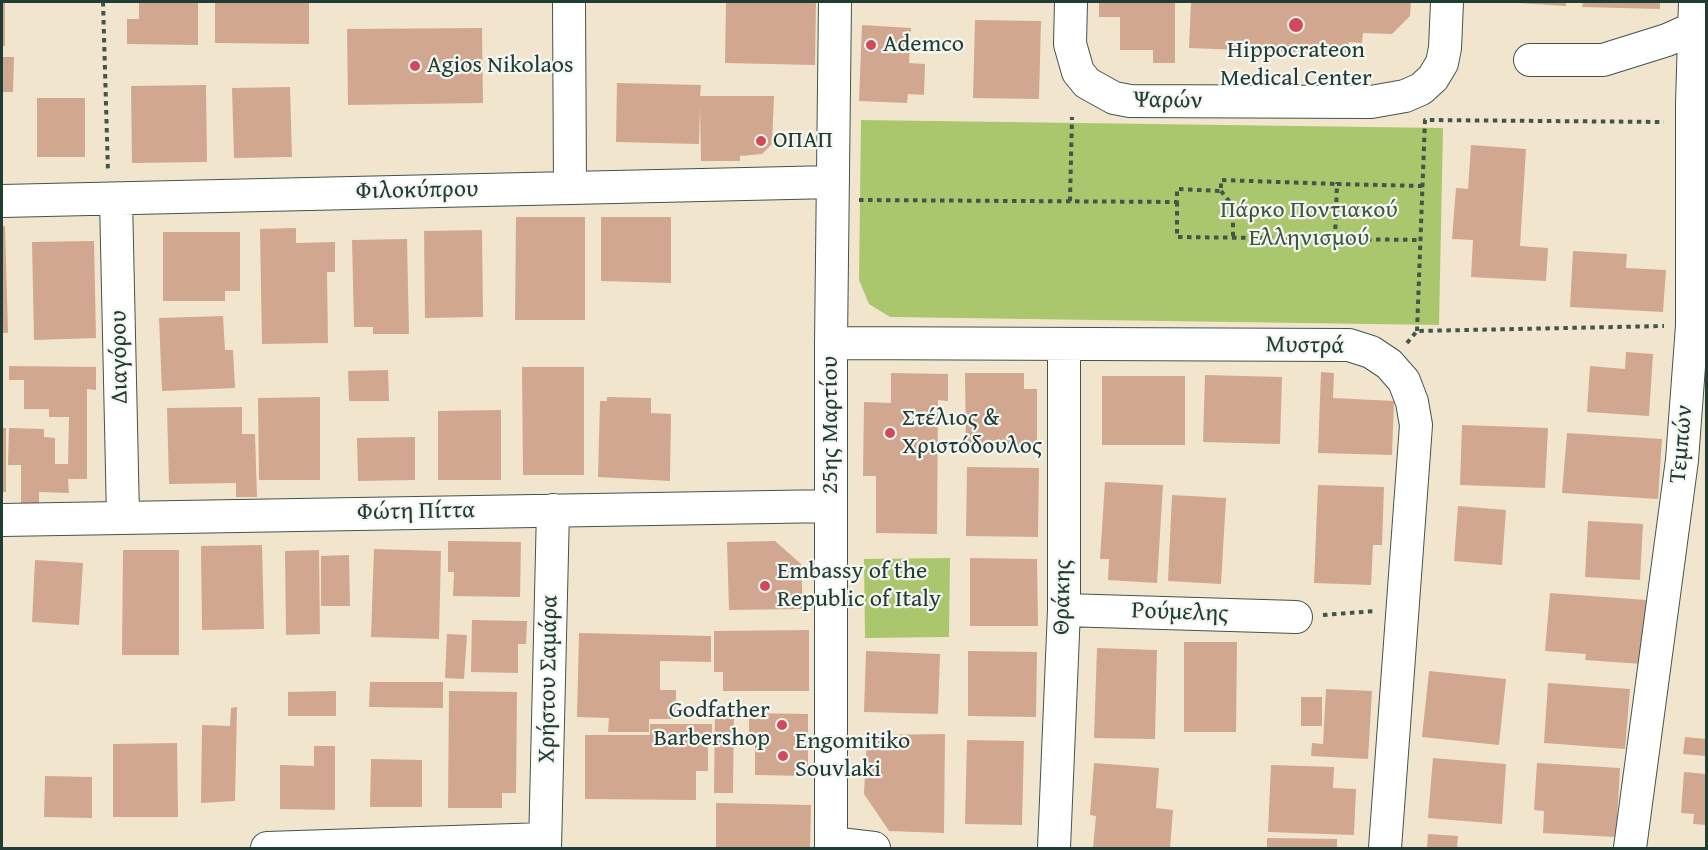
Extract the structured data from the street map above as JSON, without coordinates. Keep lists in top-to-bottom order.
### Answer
{
  "streets": {
    "street": [
      "Ψαρών",
      "Φιλοκύπρου",
      "Μυστρά",
      "Διαγόρου",
      "25ης Μαρτίου",
      "Τεμπών",
      "Φώτη Πίττα",
      "Θράκης",
      "Ρούμελης",
      "Χρήστου Σαμάρα"
    ]
  },
  "crossings": [
    ["Φιλοκύπρου", "Διαγόρου"],
    ["Φιλοκύπρου", "25ης Μαρτίου"],
    ["Μυστρά", "25ης Μαρτίου"],
    ["Μυστρά", "Θράκης"],
    ["Διαγόρου", "Φώτη Πίττα"],
    ["25ης Μαρτίου", "Φώτη Πίττα"],
    ["Φώτη Πίττα", "Χρήστου Σαμάρα"],
    ["Θράκης", "Ρούμελης"]
  ],
  "parks": ["Πάρκο Ποντιακού Ελληνισμού"],
  "places": [
    "Hippocrateon Medical Center",
    "Ademco",
    "Agios Nikolaos",
    "ΟΠΑΠ",
    "Στέλιος & Χριστόδουλος",
    "Embassy of the Republic of Italy",
    "Godfather Barbershop",
    "Engomitiko Souvlaki"
  ]
}
